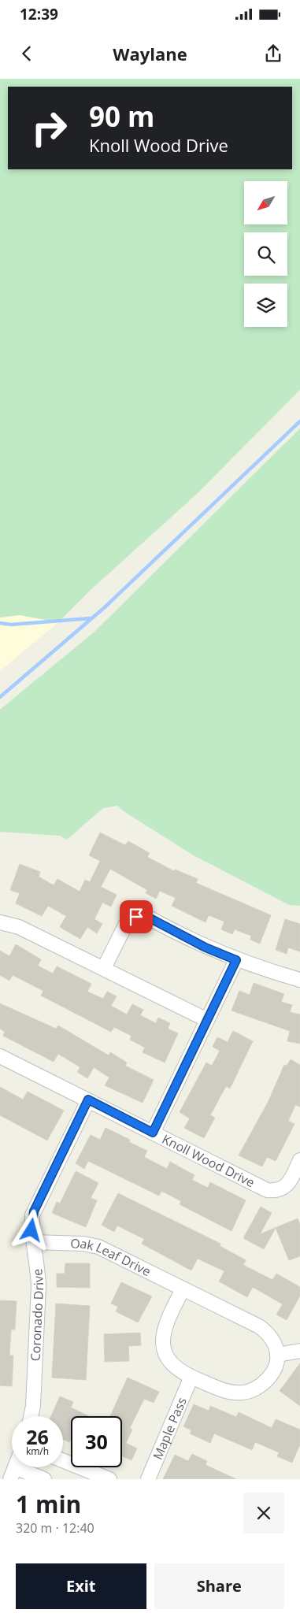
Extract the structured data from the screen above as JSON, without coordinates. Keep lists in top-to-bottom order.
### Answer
{
  "streets": {
    "street": [
      "Knoll Wood Drive",
      "Oak Leaf Drive",
      "Coronado Drive",
      "Maple Pass"
    ]
  },
  "crossings": [
    ["Knoll Wood Drive", "Coronado Drive"],
    ["Oak Leaf Drive", "Coronado Drive"],
    ["Oak Leaf Drive", "Maple Pass"]
  ],
  "north": "bottom left",
  "page": {
    "status": "12:39",
    "header": "Waylane",
    "turn": ["90 m", "Knoll Wood Drive"],
    "speed": "26 km/h",
    "limit": "30",
    "heading": ["1 min", "320 m · 12:40"],
    "buttons": ["Exit", "Share"]
  }
}
